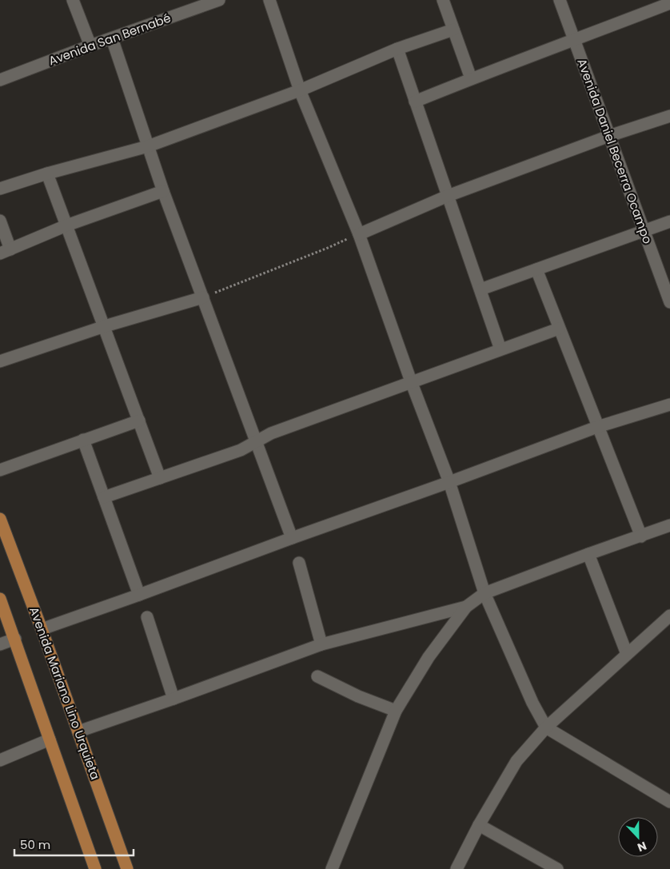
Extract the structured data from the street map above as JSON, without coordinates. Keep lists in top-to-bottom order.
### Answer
{
  "streets": {
    "main road": ["Avenida Mariano Lino Urquieta"],
    "street": ["Avenida San Bernabé", "Avenida Daniel Becerra Ocampo"]
  },
  "scale_bar": "50 m",
  "north": "bottom"
}
